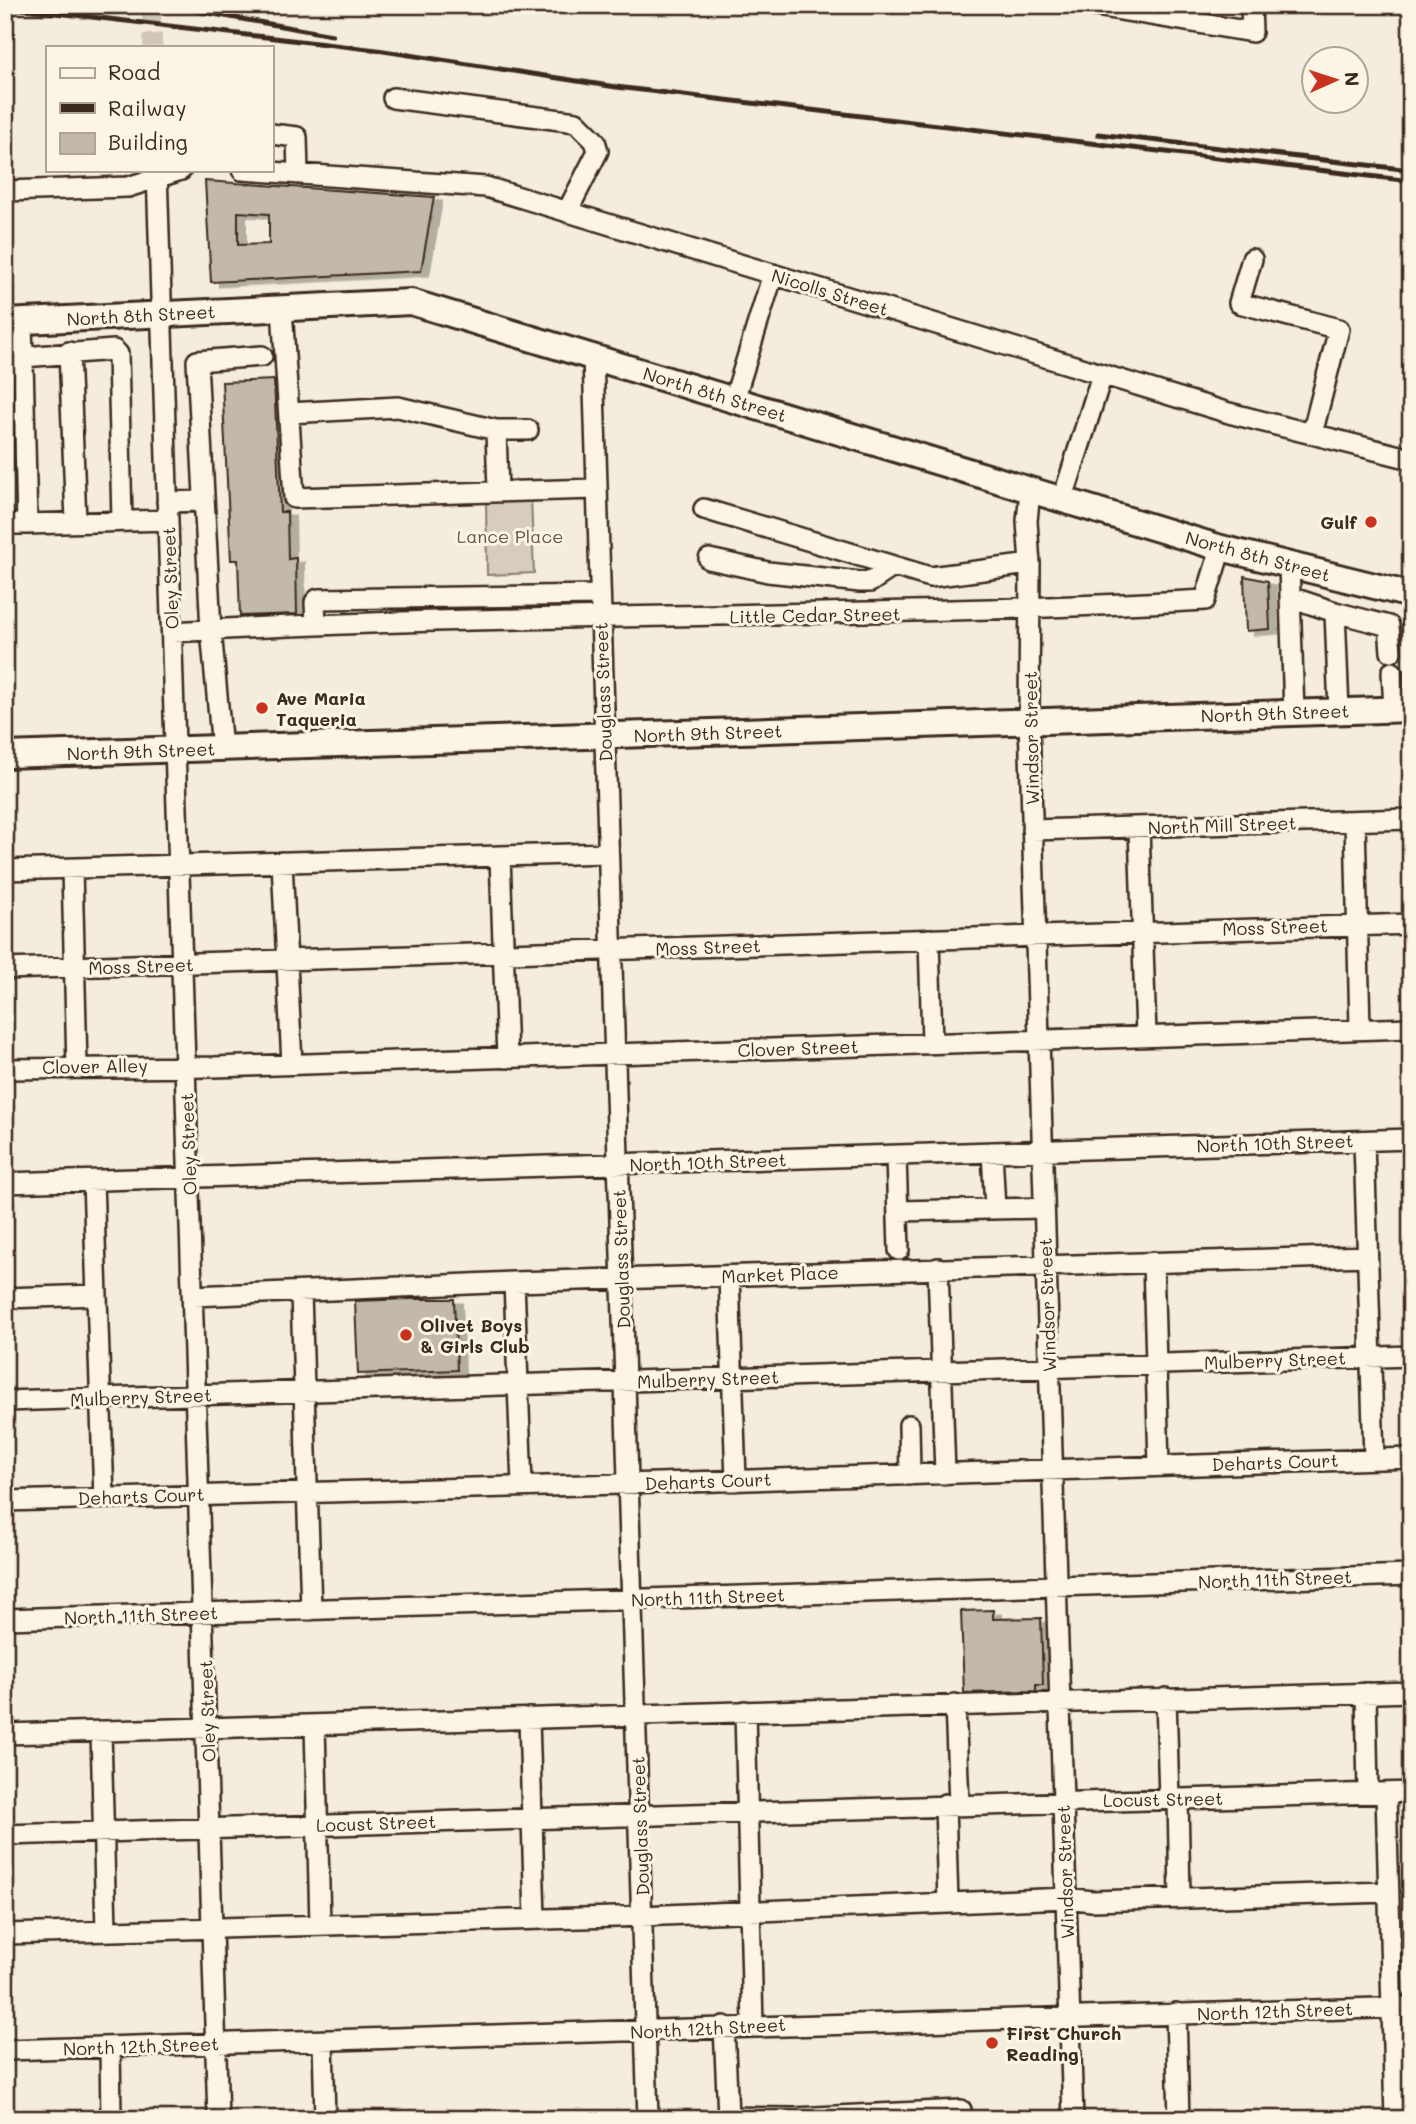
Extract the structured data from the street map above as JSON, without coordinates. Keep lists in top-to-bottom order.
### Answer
{
  "streets": {
    "main road": ["North 8th Street", "North 9th Street"],
    "street": [
      "Nicolls Street",
      "Oley Street",
      "Little Cedar Street",
      "Douglass Street",
      "Windsor Street",
      "North Mill Street",
      "Moss Street",
      "Clover Street",
      "Clover Alley",
      "North 10th Street",
      "Market Place",
      "Mulberry Street",
      "Deharts Court",
      "North 11th Street",
      "Locust Street",
      "North 12th Street"
    ]
  },
  "crossings": [
    ["North 8th Street", "Oley Street"],
    ["North 8th Street", "Little Cedar Street"],
    ["North 8th Street", "Douglass Street"],
    ["North 8th Street", "Windsor Street"],
    ["Oley Street", "Little Cedar Street"],
    ["Oley Street", "North 9th Street"],
    ["Oley Street", "Moss Street"],
    ["Oley Street", "Clover Street"],
    ["Oley Street", "Clover Alley"],
    ["Oley Street", "North 10th Street"],
    ["Oley Street", "Market Place"],
    ["Oley Street", "Mulberry Street"],
    ["Oley Street", "Deharts Court"],
    ["Oley Street", "North 11th Street"],
    ["Oley Street", "Locust Street"],
    ["Oley Street", "North 12th Street"],
    ["Little Cedar Street", "Douglass Street"],
    ["Little Cedar Street", "Windsor Street"],
    ["Douglass Street", "North 9th Street"],
    ["Douglass Street", "Moss Street"],
    ["Douglass Street", "Clover Street"],
    ["Douglass Street", "North 10th Street"],
    ["Douglass Street", "Market Place"],
    ["Douglass Street", "Mulberry Street"],
    ["Douglass Street", "Deharts Court"],
    ["Douglass Street", "North 11th Street"],
    ["Douglass Street", "Locust Street"],
    ["Douglass Street", "North 12th Street"],
    ["North 9th Street", "Windsor Street"],
    ["Windsor Street", "North Mill Street"],
    ["Windsor Street", "Moss Street"],
    ["Windsor Street", "Clover Street"],
    ["Windsor Street", "North 10th Street"],
    ["Windsor Street", "Market Place"],
    ["Windsor Street", "Mulberry Street"],
    ["Windsor Street", "Deharts Court"],
    ["Windsor Street", "North 11th Street"],
    ["Windsor Street", "Locust Street"],
    ["Windsor Street", "North 12th Street"],
    ["Clover Street", "Clover Alley"]
  ],
  "parks": ["Lance Place"],
  "places": [
    "Gulf",
    "Ave Maria Taqueria",
    "Olivet Boys & Girls Club",
    "First Church Reading"
  ],
  "legend": ["Road", "Railway", "Building"],
  "north": "right"
}
